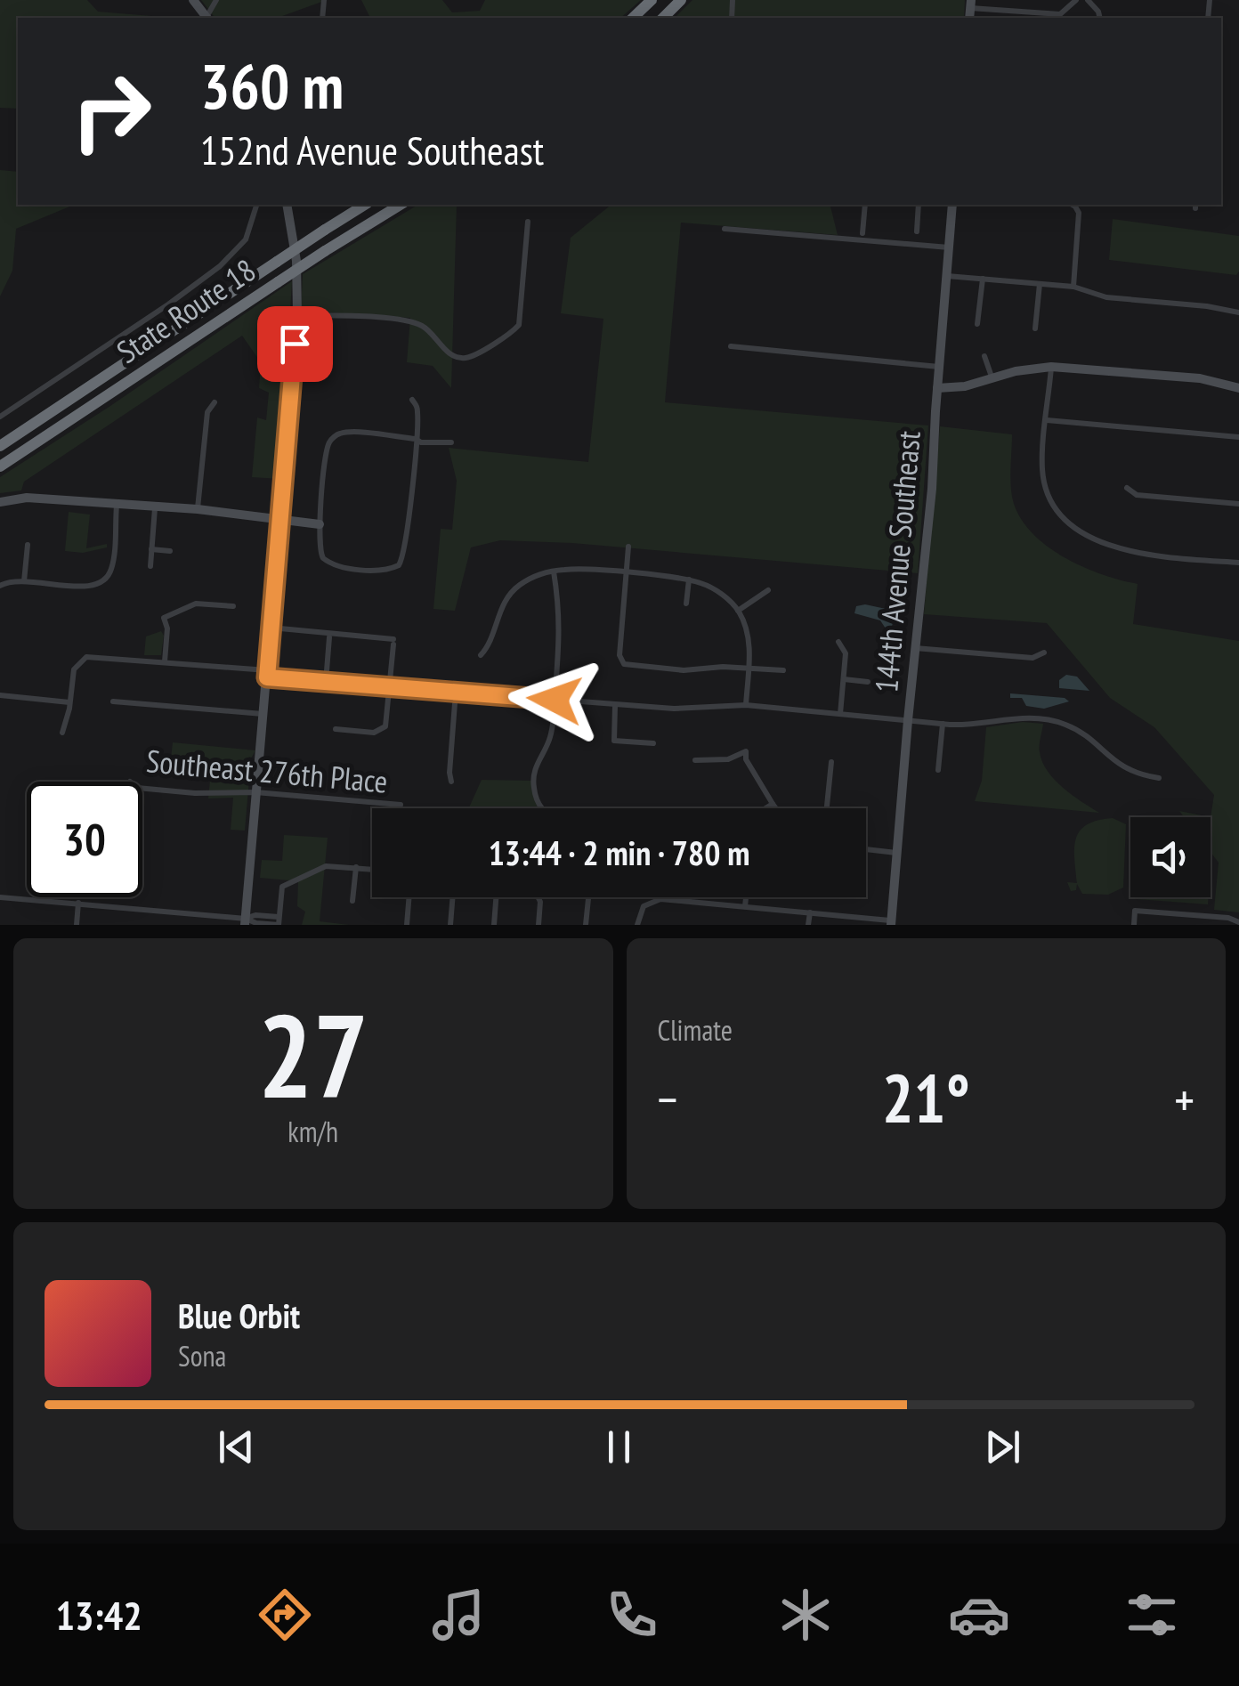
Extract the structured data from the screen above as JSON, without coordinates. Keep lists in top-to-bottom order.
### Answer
{
  "streets": {
    "highway": ["State Route 18"],
    "street": ["144th Avenue Southeast", "Southeast 276th Place"]
  },
  "page": {
    "turn": ["360 m", "152nd Avenue Southeast"],
    "limit": "30",
    "trip": "13:44 · 2 min · 780 m",
    "tile": [
      ["27", "km/h"],
      "Climate"
    ],
    "heat": ["−", "21°", "+"],
    "song": ["Blue Orbit", "Sona"],
    "tabs": "13:42"
  }
}
